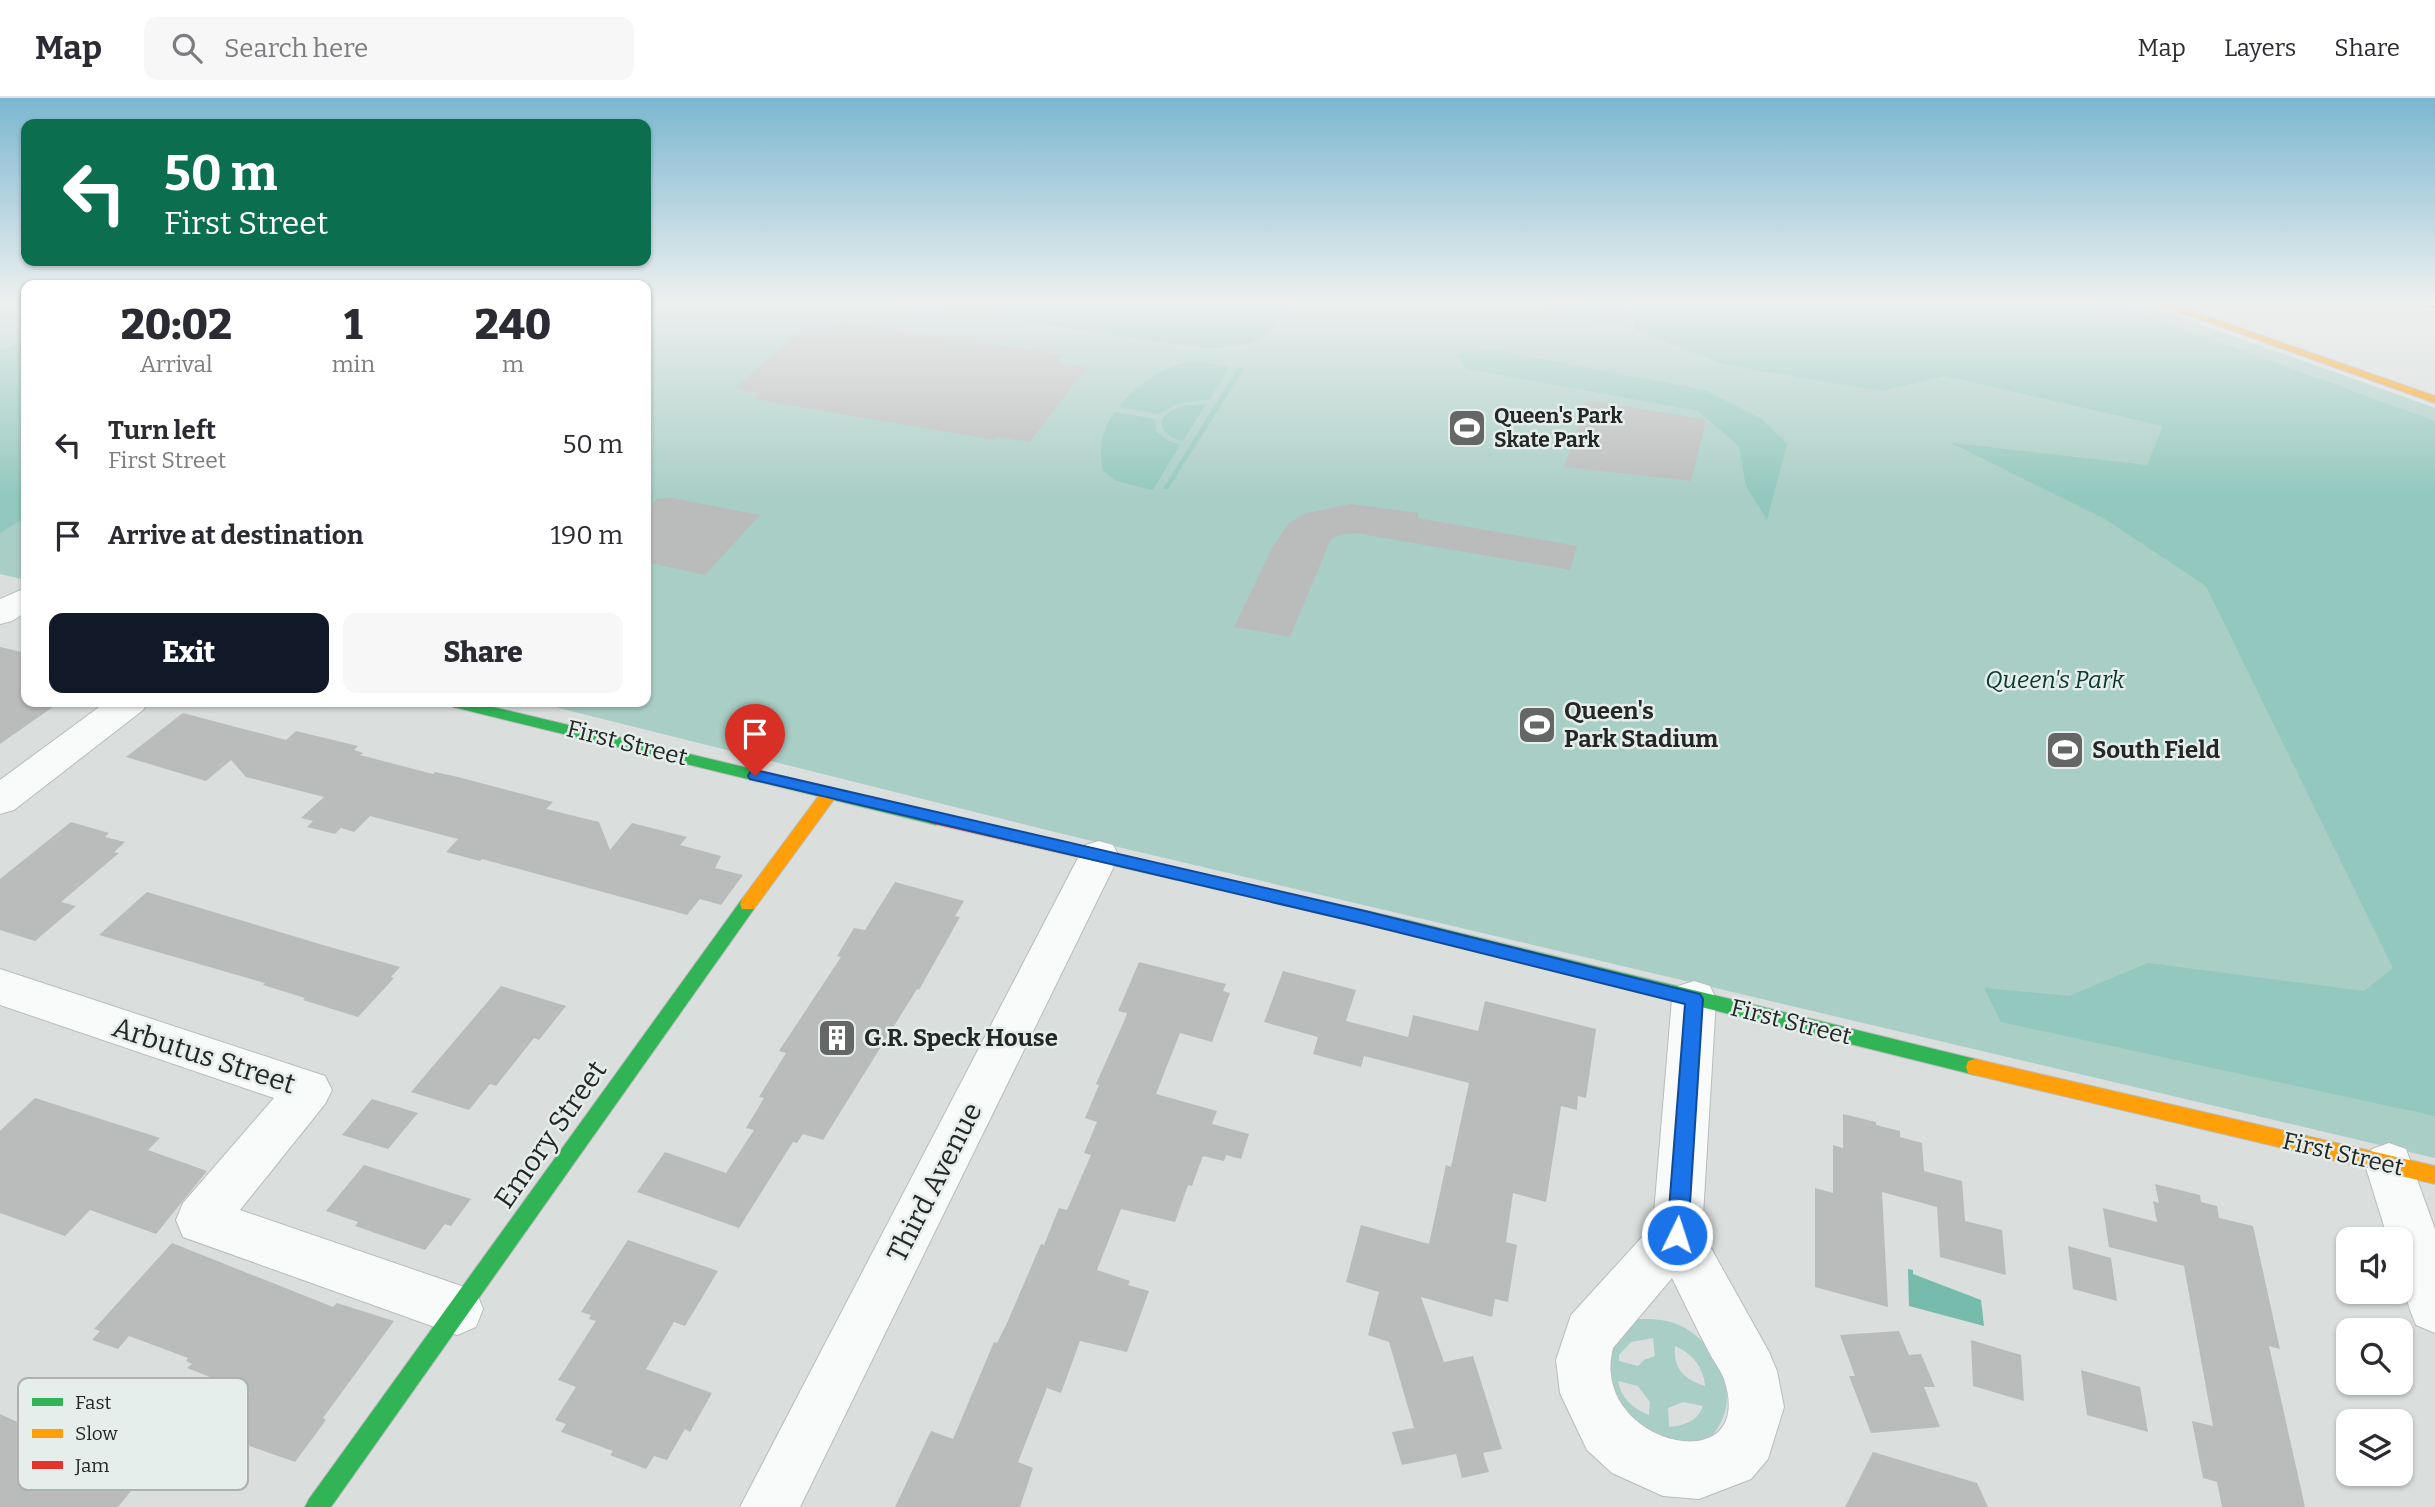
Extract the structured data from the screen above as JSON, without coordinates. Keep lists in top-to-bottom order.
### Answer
{
  "streets": {
    "street": [
      "First Street",
      "Arbutus Street",
      "Emory Street",
      "Third Avenue"
    ]
  },
  "crossings": [
    ["First Street", "Emory Street"],
    ["First Street", "Third Avenue"],
    ["Arbutus Street", "Emory Street"]
  ],
  "parks": ["Queen's Park"],
  "places": {
    "sports": ["Queen's Park Skate Park", "Queen's Park Stadium", "South Field"],
    "building": ["G.R. Speck House"]
  },
  "legend": ["Fast", "Slow", "Jam"],
  "page": {
    "header": "Map",
    "search": "Search here",
    "nav": ["Map", "Layers", "Share"],
    "turn": ["50 m", "First Street"],
    "eta": [
      "20:02",
      "Arrival",
      "1",
      "min",
      "240",
      "m"
    ],
    "list": [
      {
        "name": "Turn left",
        "note": "First Street",
        "value": "50 m"
      },
      {
        "name": "Arrive at destination",
        "value": "190 m"
      }
    ],
    "buttons": ["Exit", "Share"]
  }
}
